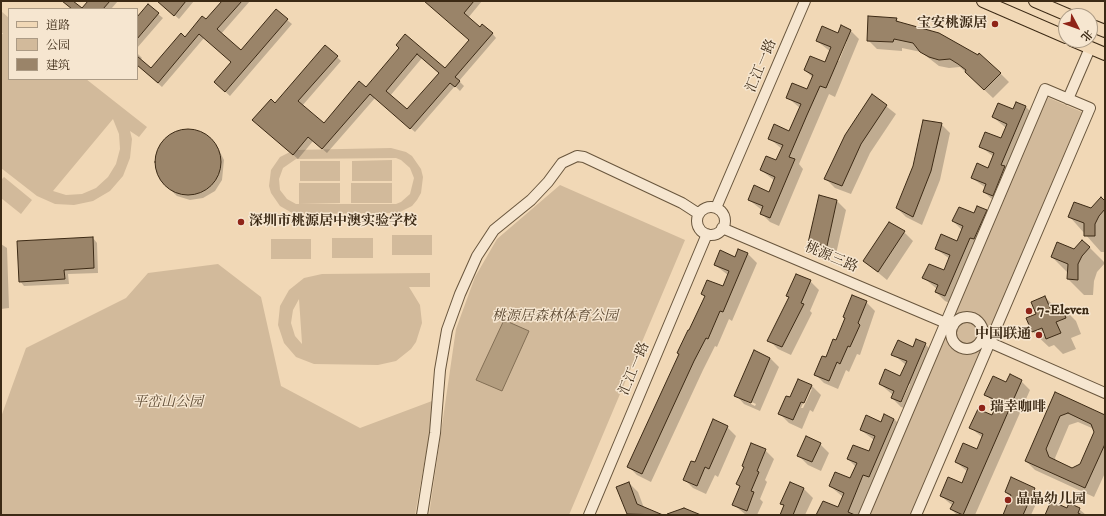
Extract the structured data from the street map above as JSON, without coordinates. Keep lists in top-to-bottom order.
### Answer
{
  "streets": {
    "street": ["汇江一路", "桃源三路"]
  },
  "crossings": [
    ["汇江一路", "桃源三路"]
  ],
  "parks": ["桃源居森林体育公园", "平峦山公园"],
  "places": [
    "宝安桃源居",
    "深圳市桃源居中澳实验学校",
    "7-Eleven",
    "中国联通",
    "瑞幸咖啡",
    "晶晶幼儿园"
  ],
  "legend": ["道路", "公园", "建筑"],
  "north": "bottom right"
}
